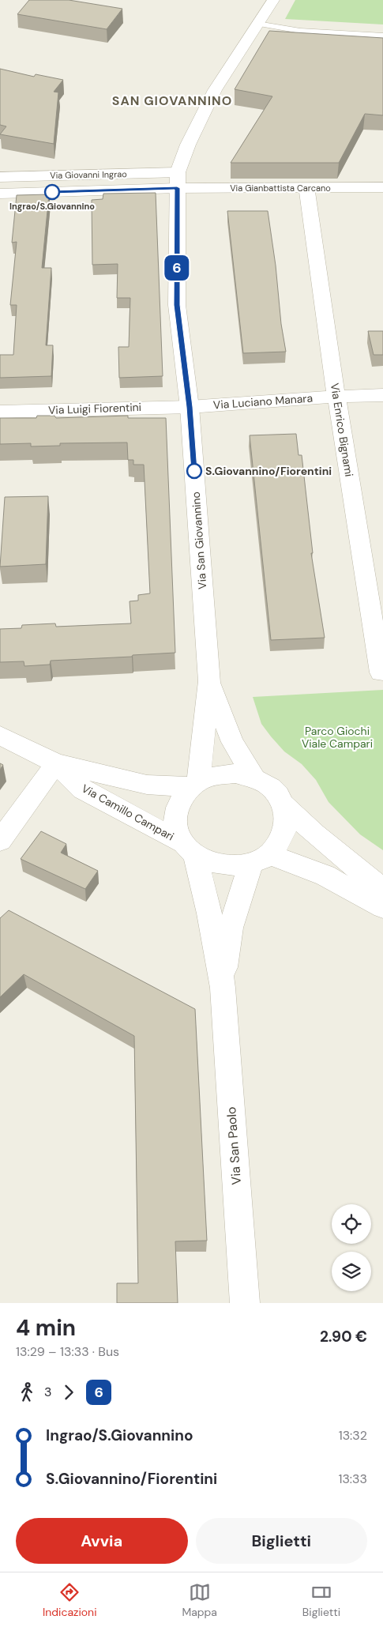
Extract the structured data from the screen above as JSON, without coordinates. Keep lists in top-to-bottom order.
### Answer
{
  "streets": {
    "street": [
      "Via Giovanni Ingrao",
      "Via Gianbattista Carcano",
      "Via Luciano Manara",
      "Via Luigi Fiorentini",
      "Via Enrico Bignami",
      "Via San Giovannino",
      "Via Camillo Campari",
      "Via San Paolo"
    ]
  },
  "crossings": [
    ["Via Giovanni Ingrao", "Via Gianbattista Carcano"],
    ["Via Giovanni Ingrao", "Via San Giovannino"],
    ["Via Gianbattista Carcano", "Via Enrico Bignami"],
    ["Via Gianbattista Carcano", "Via San Giovannino"],
    ["Via Luciano Manara", "Via Luigi Fiorentini"],
    ["Via Luciano Manara", "Via Enrico Bignami"],
    ["Via Luciano Manara", "Via San Giovannino"],
    ["Via Luigi Fiorentini", "Via San Giovannino"],
    ["Via San Giovannino", "Via Camillo Campari"],
    ["Via San Giovannino", "Via San Paolo"],
    ["Via Camillo Campari", "Via San Paolo"]
  ],
  "districts": ["SAN GIOVANNINO"],
  "parks": ["Parco Giochi Viale Campari"],
  "places": ["Ingrao/S.Giovannino", "S.Giovannino/Fiorentini"],
  "lines": ["bus line 6"],
  "page": {
    "on_map": "6",
    "heading": ["4 min", "13:29 – 13:33 · Bus", "2.90 €"],
    "legs": ["3", "6"],
    "list": [
      {
        "name": "Ingrao/S.Giovannino",
        "value": "13:32"
      },
      {
        "name": "S.Giovannino/Fiorentini",
        "value": "13:33"
      }
    ],
    "buttons": ["Avvia", "Biglietti"],
    "tabs": ["Indicazioni", "Mappa", "Biglietti"]
  }
}
